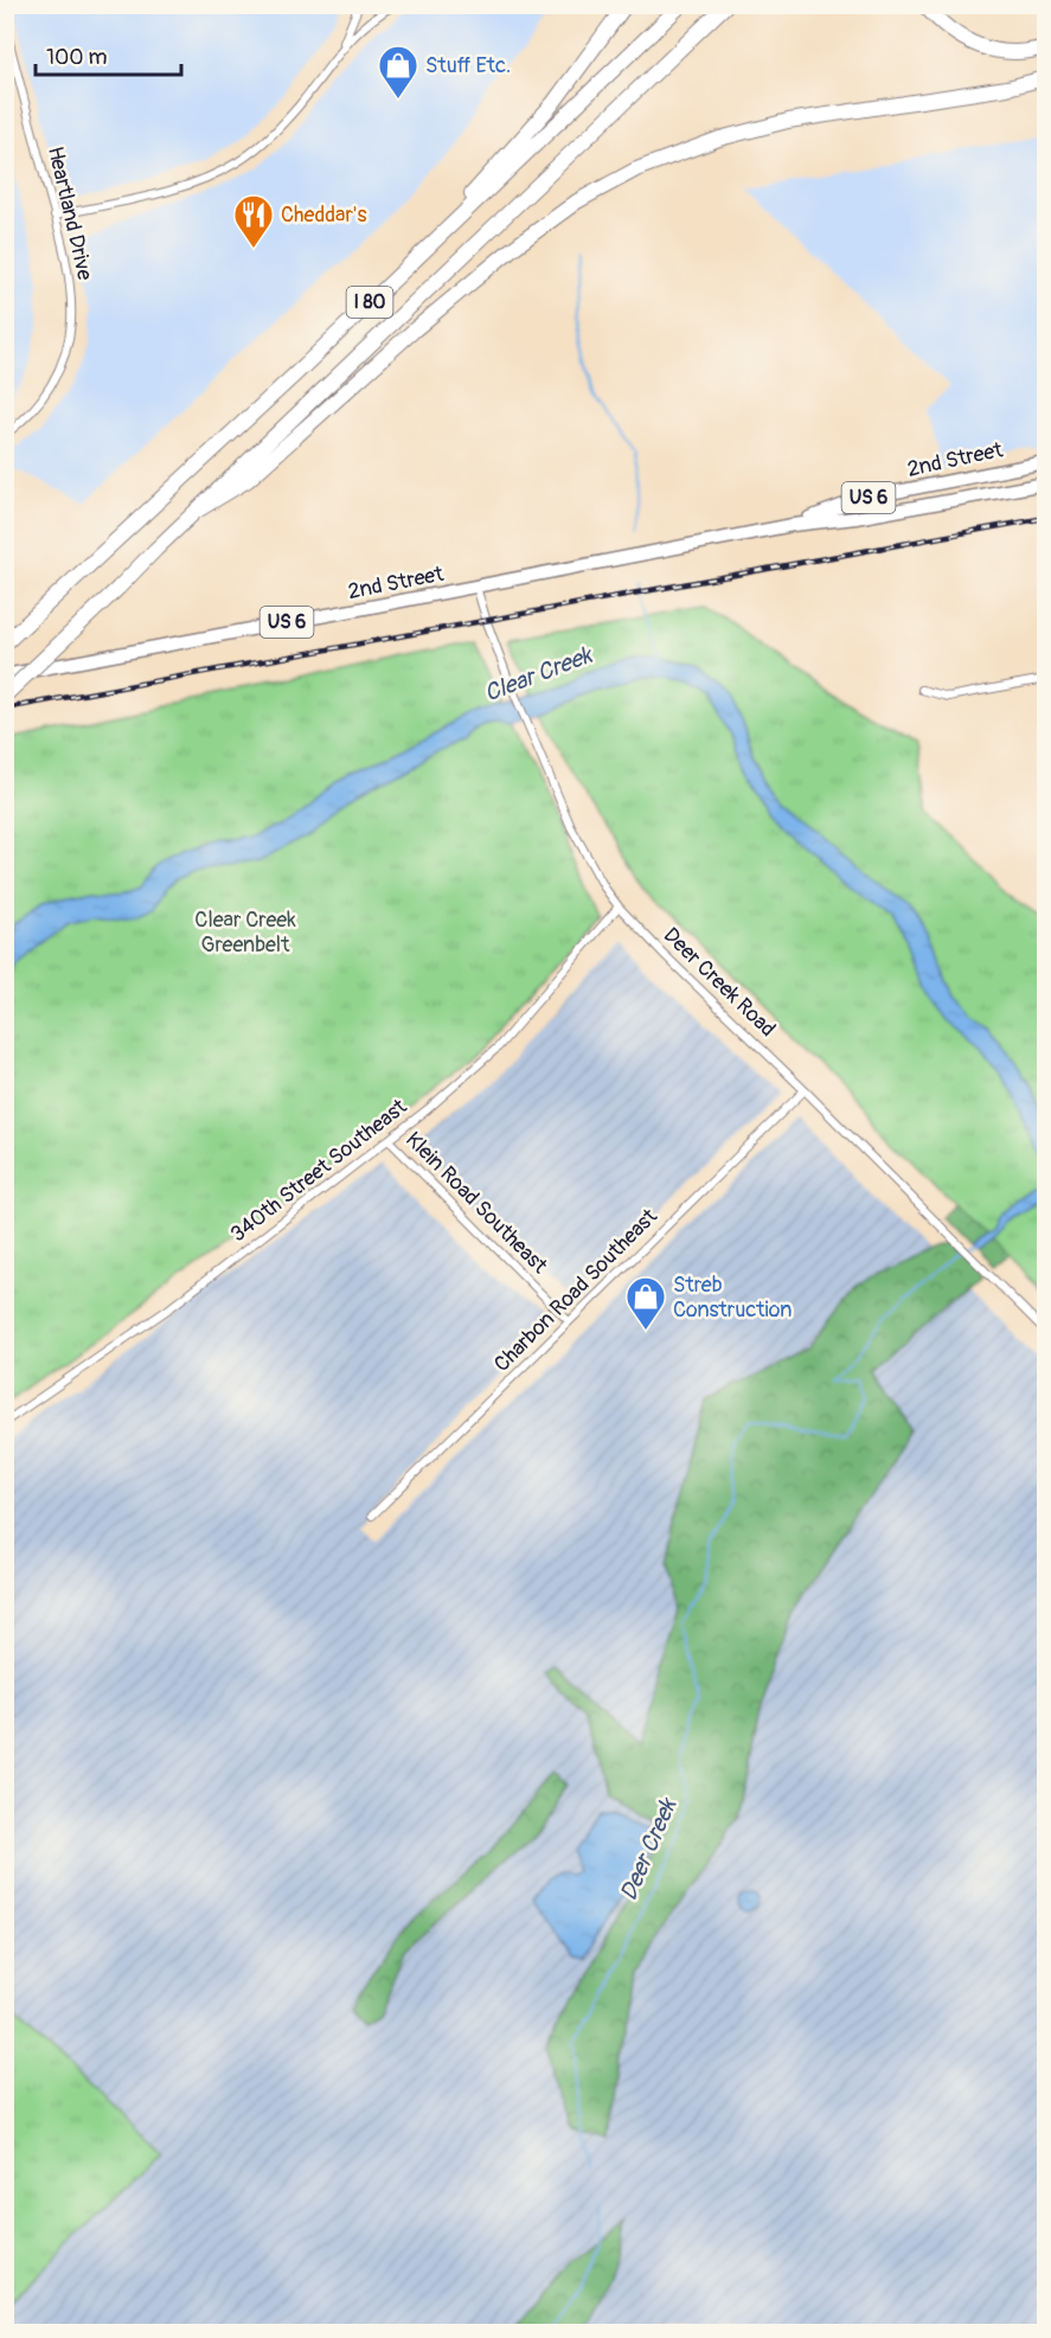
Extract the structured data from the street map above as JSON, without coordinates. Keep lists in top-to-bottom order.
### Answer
{
  "streets": {
    "highway": ["I 80"],
    "main road": ["2nd Street", "US 6"],
    "street": [
      "Heartland Drive",
      "Deer Creek Road",
      "340th Street Southeast",
      "Klein Road Southeast",
      "Charbon Road Southeast"
    ]
  },
  "crossings": [
    ["2nd Street", "Deer Creek Road"],
    ["Deer Creek Road", "340th Street Southeast"],
    ["Deer Creek Road", "Charbon Road Southeast"],
    ["340th Street Southeast", "Klein Road Southeast"],
    ["Klein Road Southeast", "Charbon Road Southeast"]
  ],
  "water": ["Clear Creek", "Deer Creek"],
  "parks": ["Clear Creek Greenbelt"],
  "places": {
    "shop": ["Stuff Etc.", "Streb Construction"],
    "restaurant": ["Cheddar's"]
  },
  "scale_bar": "100 m"
}
